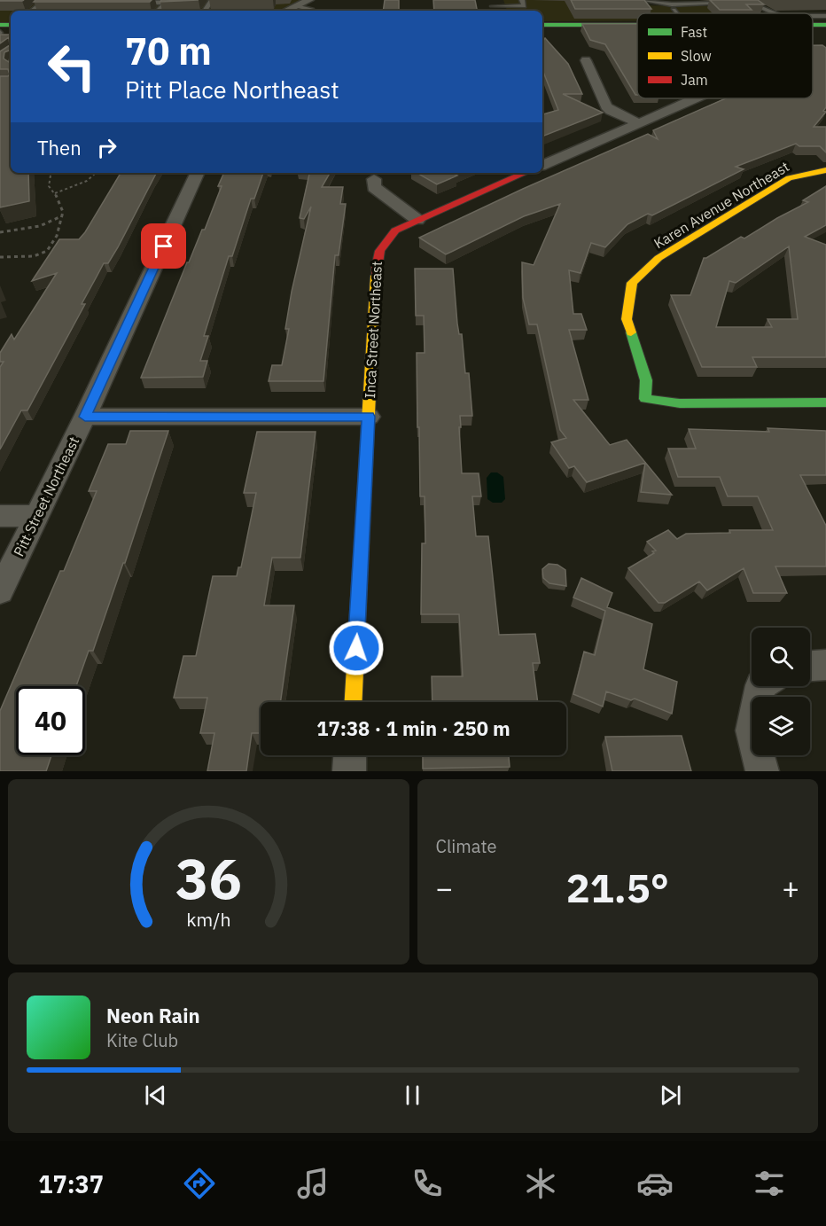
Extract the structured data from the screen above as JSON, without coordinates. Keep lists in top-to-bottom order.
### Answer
{
  "streets": {
    "street": ["Karen Avenue Northeast", "Inca Street Northeast", "Pitt Street Northeast"]
  },
  "legend": ["Fast", "Slow", "Jam"],
  "page": {
    "turn": ["70 m", "Pitt Place Northeast"],
    "then": "Then",
    "limit": "40",
    "trip": "17:38 · 1 min · 250 m",
    "tile": "Climate",
    "heat": ["−", "21.5°", "+"],
    "song": ["Neon Rain", "Kite Club"],
    "tabs": "17:37",
    "gauge": ["36", "km/h"]
  }
}
